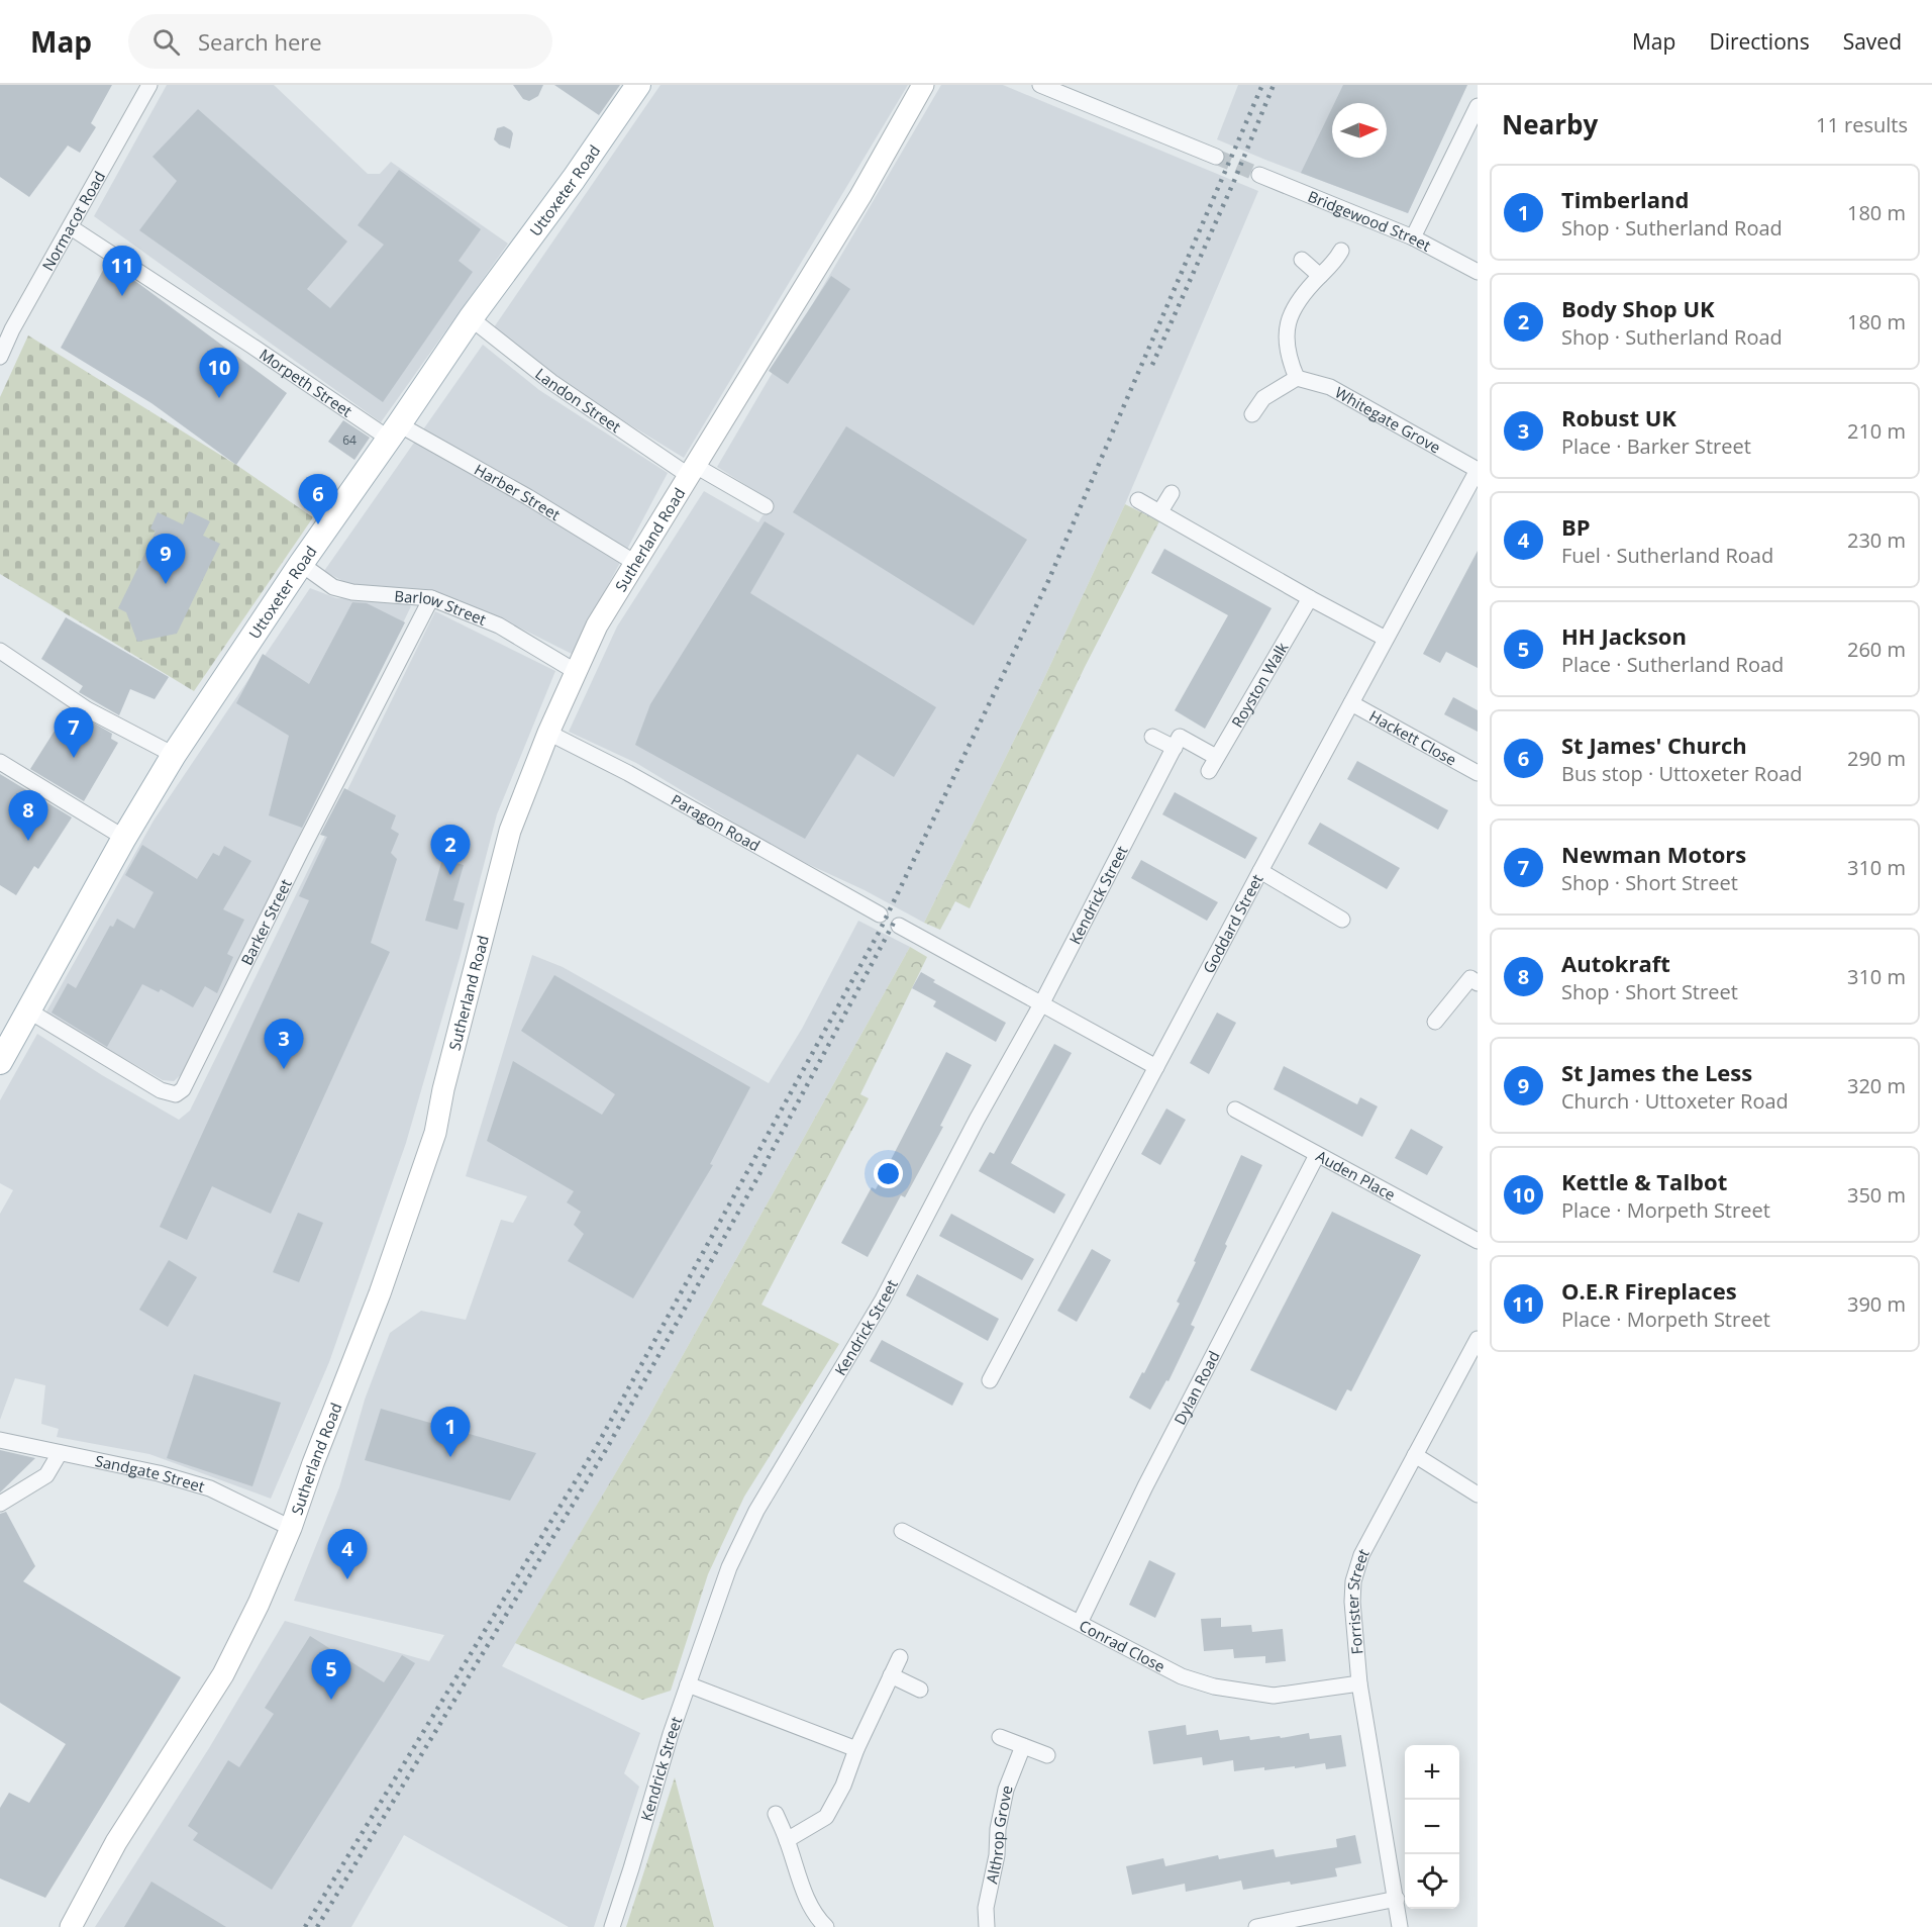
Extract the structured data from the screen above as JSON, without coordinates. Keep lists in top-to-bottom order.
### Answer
{
  "streets": {
    "main road": ["Uttoxeter Road"],
    "street": [
      "Normacot Road",
      "Bridgewood Street",
      "Morpeth Street",
      "Landon Street",
      "Whitegate Grove",
      "Harber Street",
      "Sutherland Road",
      "Barlow Street",
      "Royston Walk",
      "Hackett Close",
      "Paragon Road",
      "Kendrick Street",
      "Barker Street",
      "Goddard Street",
      "Auden Place",
      "Dylan Road",
      "Sandgate Street",
      "Forrister Street",
      "Conrad Close",
      "Althrop Grove"
    ]
  },
  "crossings": [
    ["Uttoxeter Road", "Morpeth Street"],
    ["Uttoxeter Road", "Landon Street"],
    ["Uttoxeter Road", "Harber Street"],
    ["Uttoxeter Road", "Barlow Street"],
    ["Uttoxeter Road", "Barker Street"],
    ["Normacot Road", "Morpeth Street"],
    ["Morpeth Street", "Harber Street"],
    ["Landon Street", "Sutherland Road"],
    ["Whitegate Grove", "Goddard Street"],
    ["Harber Street", "Sutherland Road"],
    ["Sutherland Road", "Barlow Street"],
    ["Sutherland Road", "Paragon Road"],
    ["Sutherland Road", "Sandgate Street"],
    ["Barlow Street", "Barker Street"],
    ["Hackett Close", "Goddard Street"],
    ["Auden Place", "Dylan Road"],
    ["Dylan Road", "Conrad Close"],
    ["Forrister Street", "Conrad Close"]
  ],
  "house_numbers": ["64"],
  "north": "right",
  "page": {
    "header": "Map",
    "search": "Search here",
    "nav": ["Map", "Directions", "Saved"],
    "heading": ["Nearby", "11 results"],
    "list": [
      {
        "mark": "1",
        "name": "Timberland",
        "note": "Shop · Sutherland Road",
        "value": "180 m"
      },
      {
        "mark": "2",
        "name": "Body Shop UK",
        "note": "Shop · Sutherland Road",
        "value": "180 m"
      },
      {
        "mark": "3",
        "name": "Robust UK",
        "note": "Place · Barker Street",
        "value": "210 m"
      },
      {
        "mark": "4",
        "name": "BP",
        "note": "Fuel · Sutherland Road",
        "value": "230 m"
      },
      {
        "mark": "5",
        "name": "HH Jackson",
        "note": "Place · Sutherland Road",
        "value": "260 m"
      },
      {
        "mark": "6",
        "name": "St James' Church",
        "note": "Bus stop · Uttoxeter Road",
        "value": "290 m"
      },
      {
        "mark": "7",
        "name": "Newman Motors",
        "note": "Shop · Short Street",
        "value": "310 m"
      },
      {
        "mark": "8",
        "name": "Autokraft",
        "note": "Shop · Short Street",
        "value": "310 m"
      },
      {
        "mark": "9",
        "name": "St James the Less",
        "note": "Church · Uttoxeter Road",
        "value": "320 m"
      },
      {
        "mark": "10",
        "name": "Kettle & Talbot",
        "note": "Place · Morpeth Street",
        "value": "350 m"
      },
      {
        "mark": "11",
        "name": "O.E.R Fireplaces",
        "note": "Place · Morpeth Street",
        "value": "390 m"
      }
    ],
    "pins": [
      "11",
      "10",
      "6",
      "9",
      "7",
      "8",
      "2",
      "3",
      "1",
      "4",
      "5"
    ],
    "map_buttons": ["+", "−"]
  }
}
